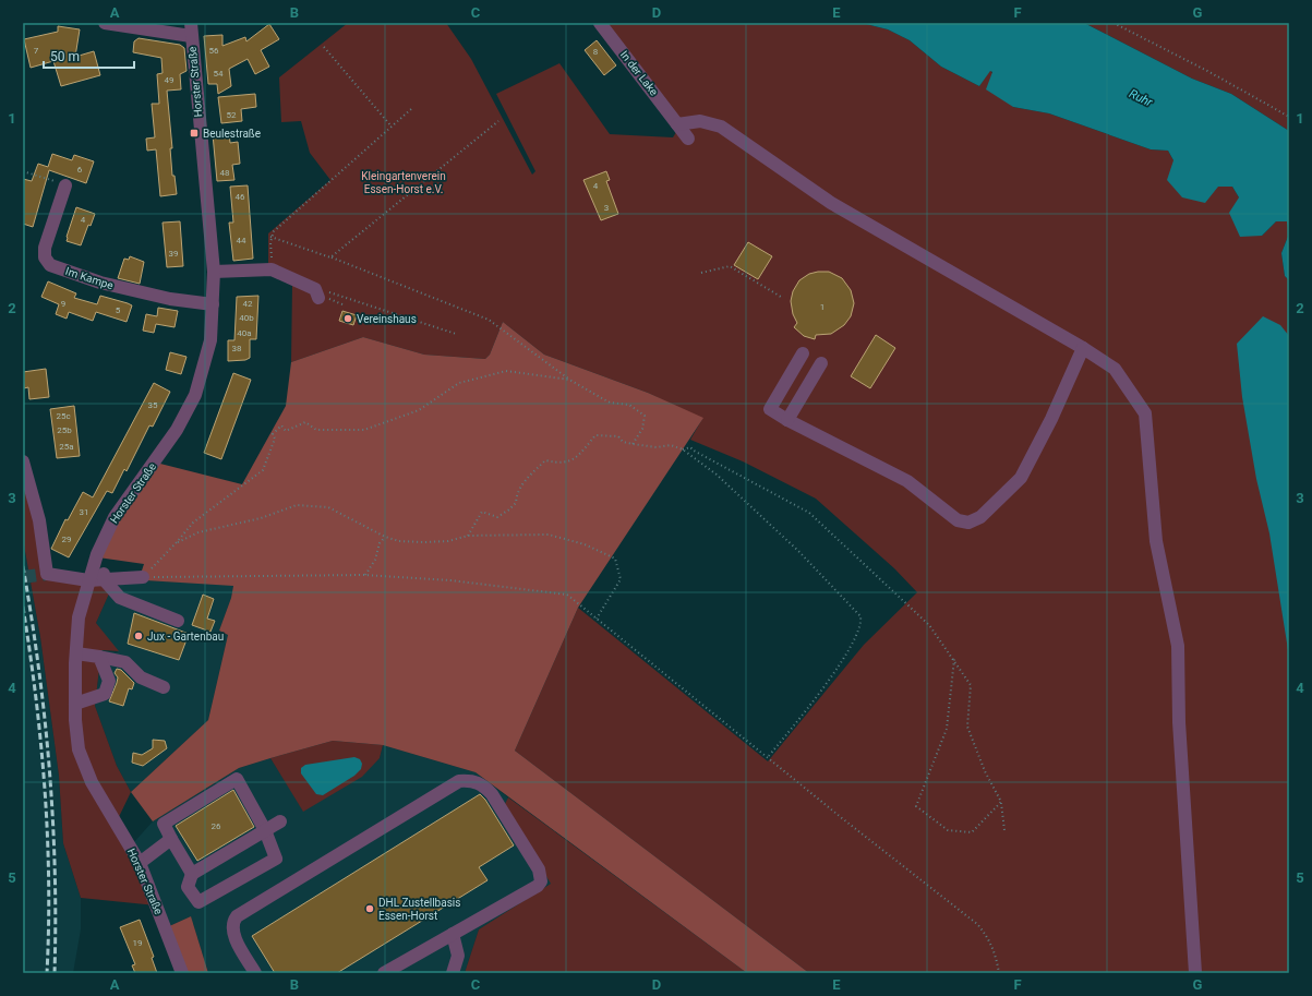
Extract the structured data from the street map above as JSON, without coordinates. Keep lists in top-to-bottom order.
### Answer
{
  "streets": {
    "street": ["In der Lake", "Horster Straße", "Im Kampe"]
  },
  "crossings": [
    ["Horster Straße", "Im Kampe"]
  ],
  "water": ["Ruhr"],
  "parks": ["Kleingartenverein Essen-Horst e.V."],
  "places": {
    "transit": ["Beulestraße"],
    "other": ["Vereinshaus", "Jux - Gartenbau", "DHL Zustellbasis Essen-Horst"]
  },
  "house_numbers": [
    "7",
    "56",
    "8",
    "54",
    "49",
    "52",
    "6",
    "48",
    "4",
    "46",
    "3",
    "4",
    "44",
    "39",
    "9",
    "42",
    "1",
    "5",
    "40b",
    "40a",
    "38",
    "35",
    "25c",
    "25b",
    "25a",
    "31",
    "29",
    "26",
    "19"
  ],
  "scale_bar": "50 m",
  "grid": {
    "columns": [
      "A",
      "B",
      "C",
      "D",
      "E",
      "F",
      "G"
    ],
    "rows": [
      "1",
      "2",
      "3",
      "4",
      "5"
    ]
  }
}
